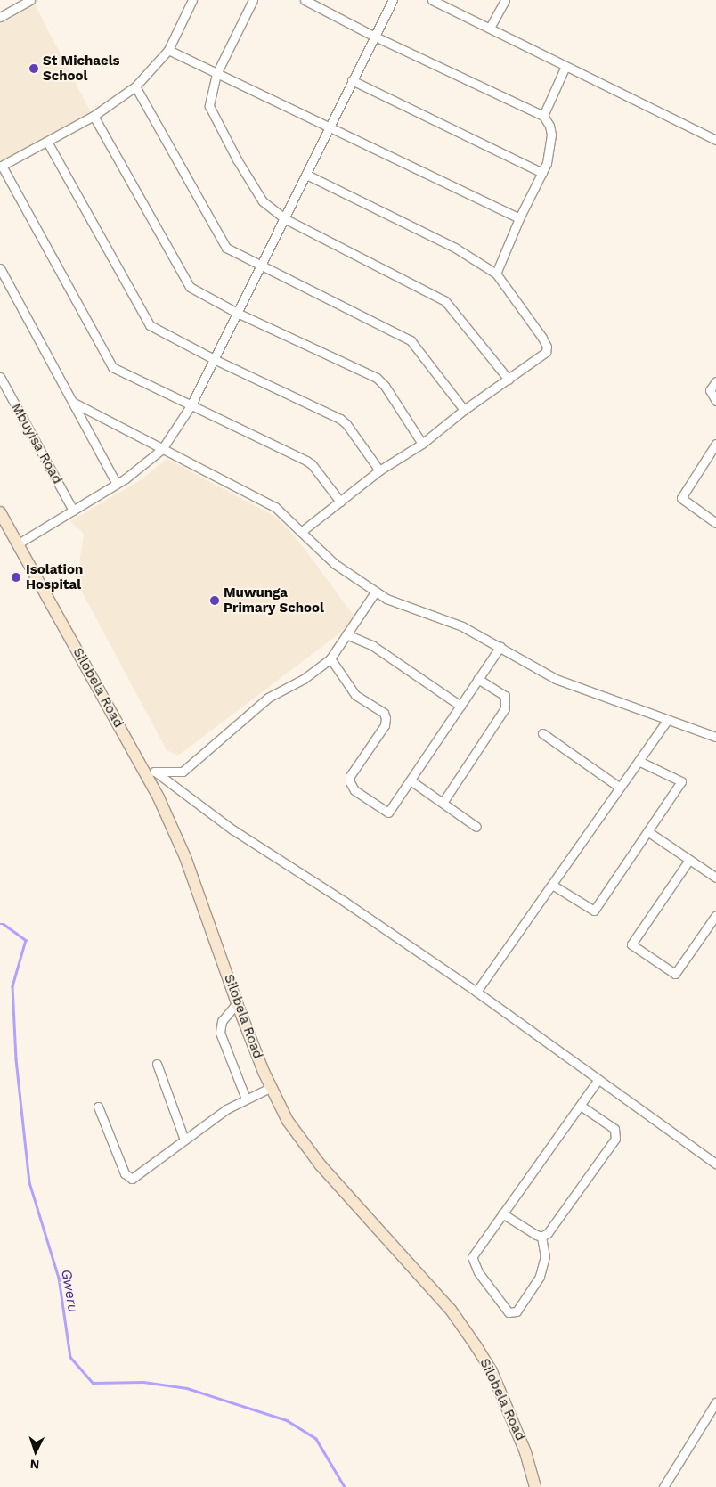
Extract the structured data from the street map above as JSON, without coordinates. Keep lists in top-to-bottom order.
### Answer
{
  "streets": {
    "street": ["Mbuyisa Road", "Silobela Road"]
  },
  "water": ["Gweru"],
  "places": ["St Michaels School", "Isolation Hospital", "Muwunga Primary School"],
  "north": "bottom"
}
